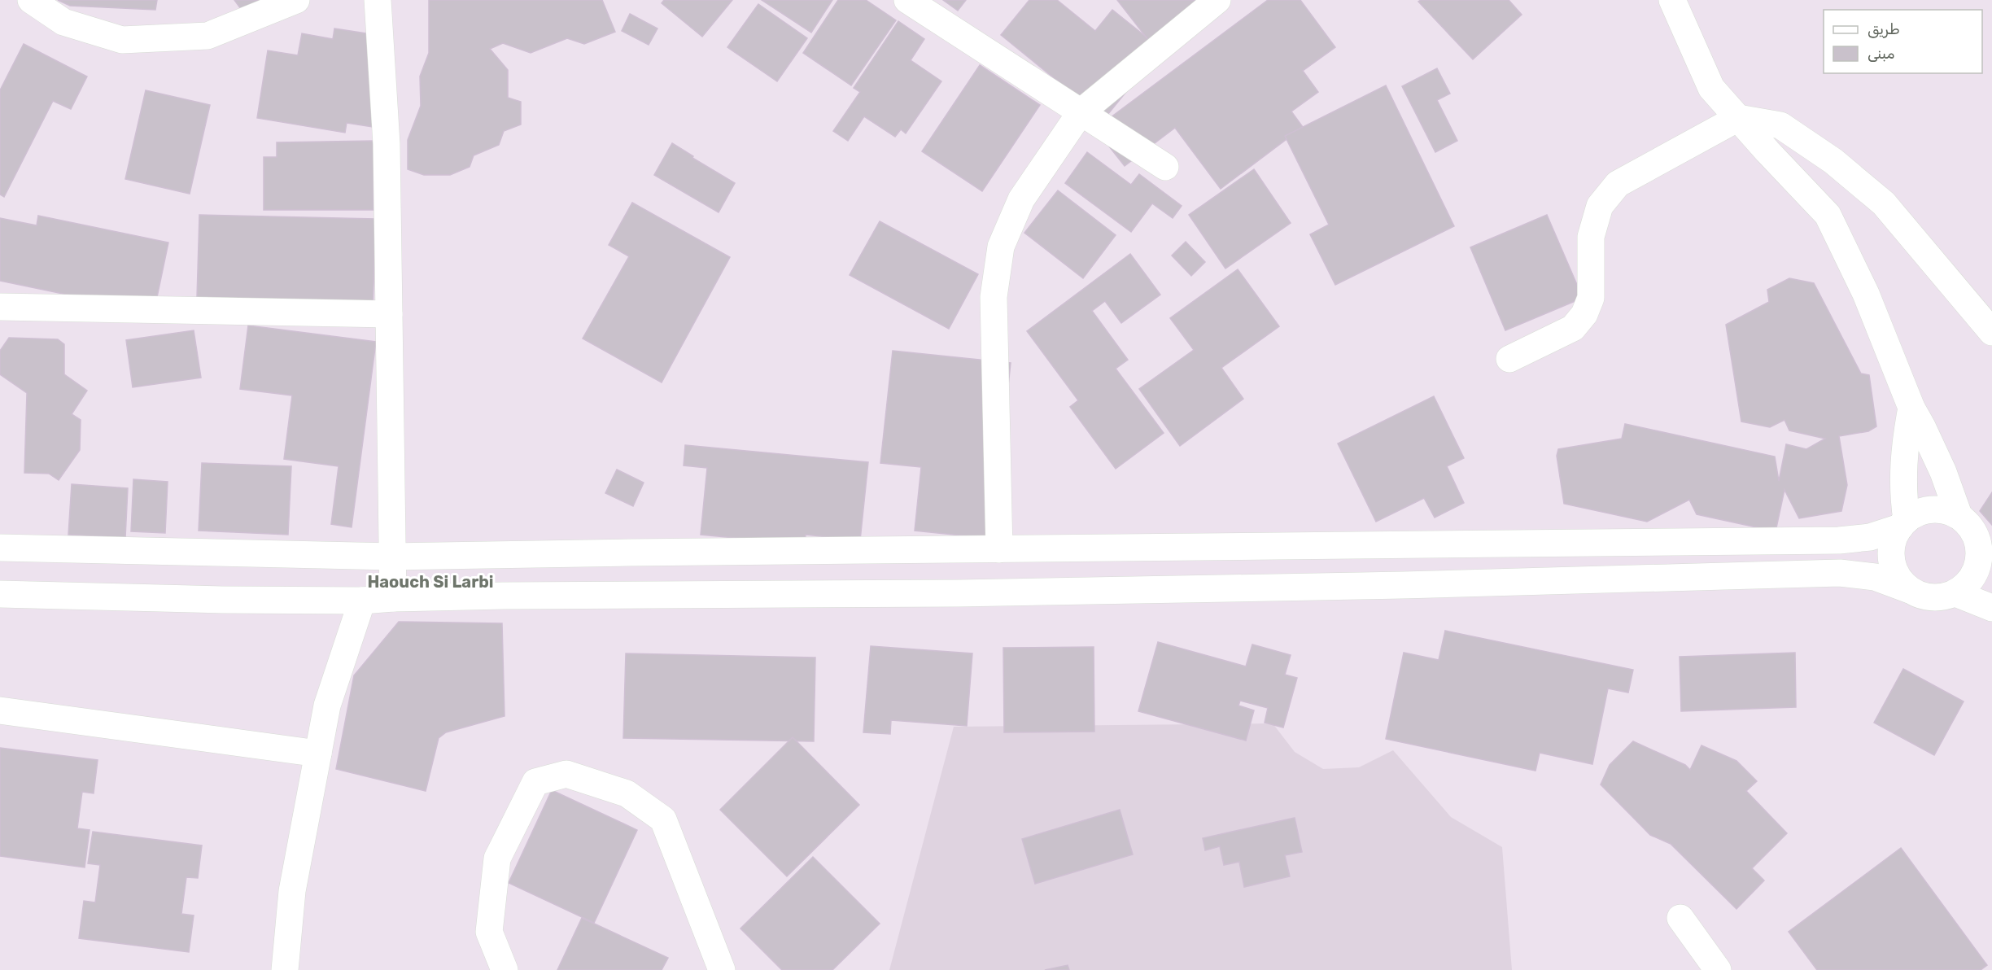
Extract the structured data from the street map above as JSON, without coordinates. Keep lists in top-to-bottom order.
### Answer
{
  "districts": ["Haouch Si Larbi"],
  "legend": ["طريق", "مبنى"]
}
